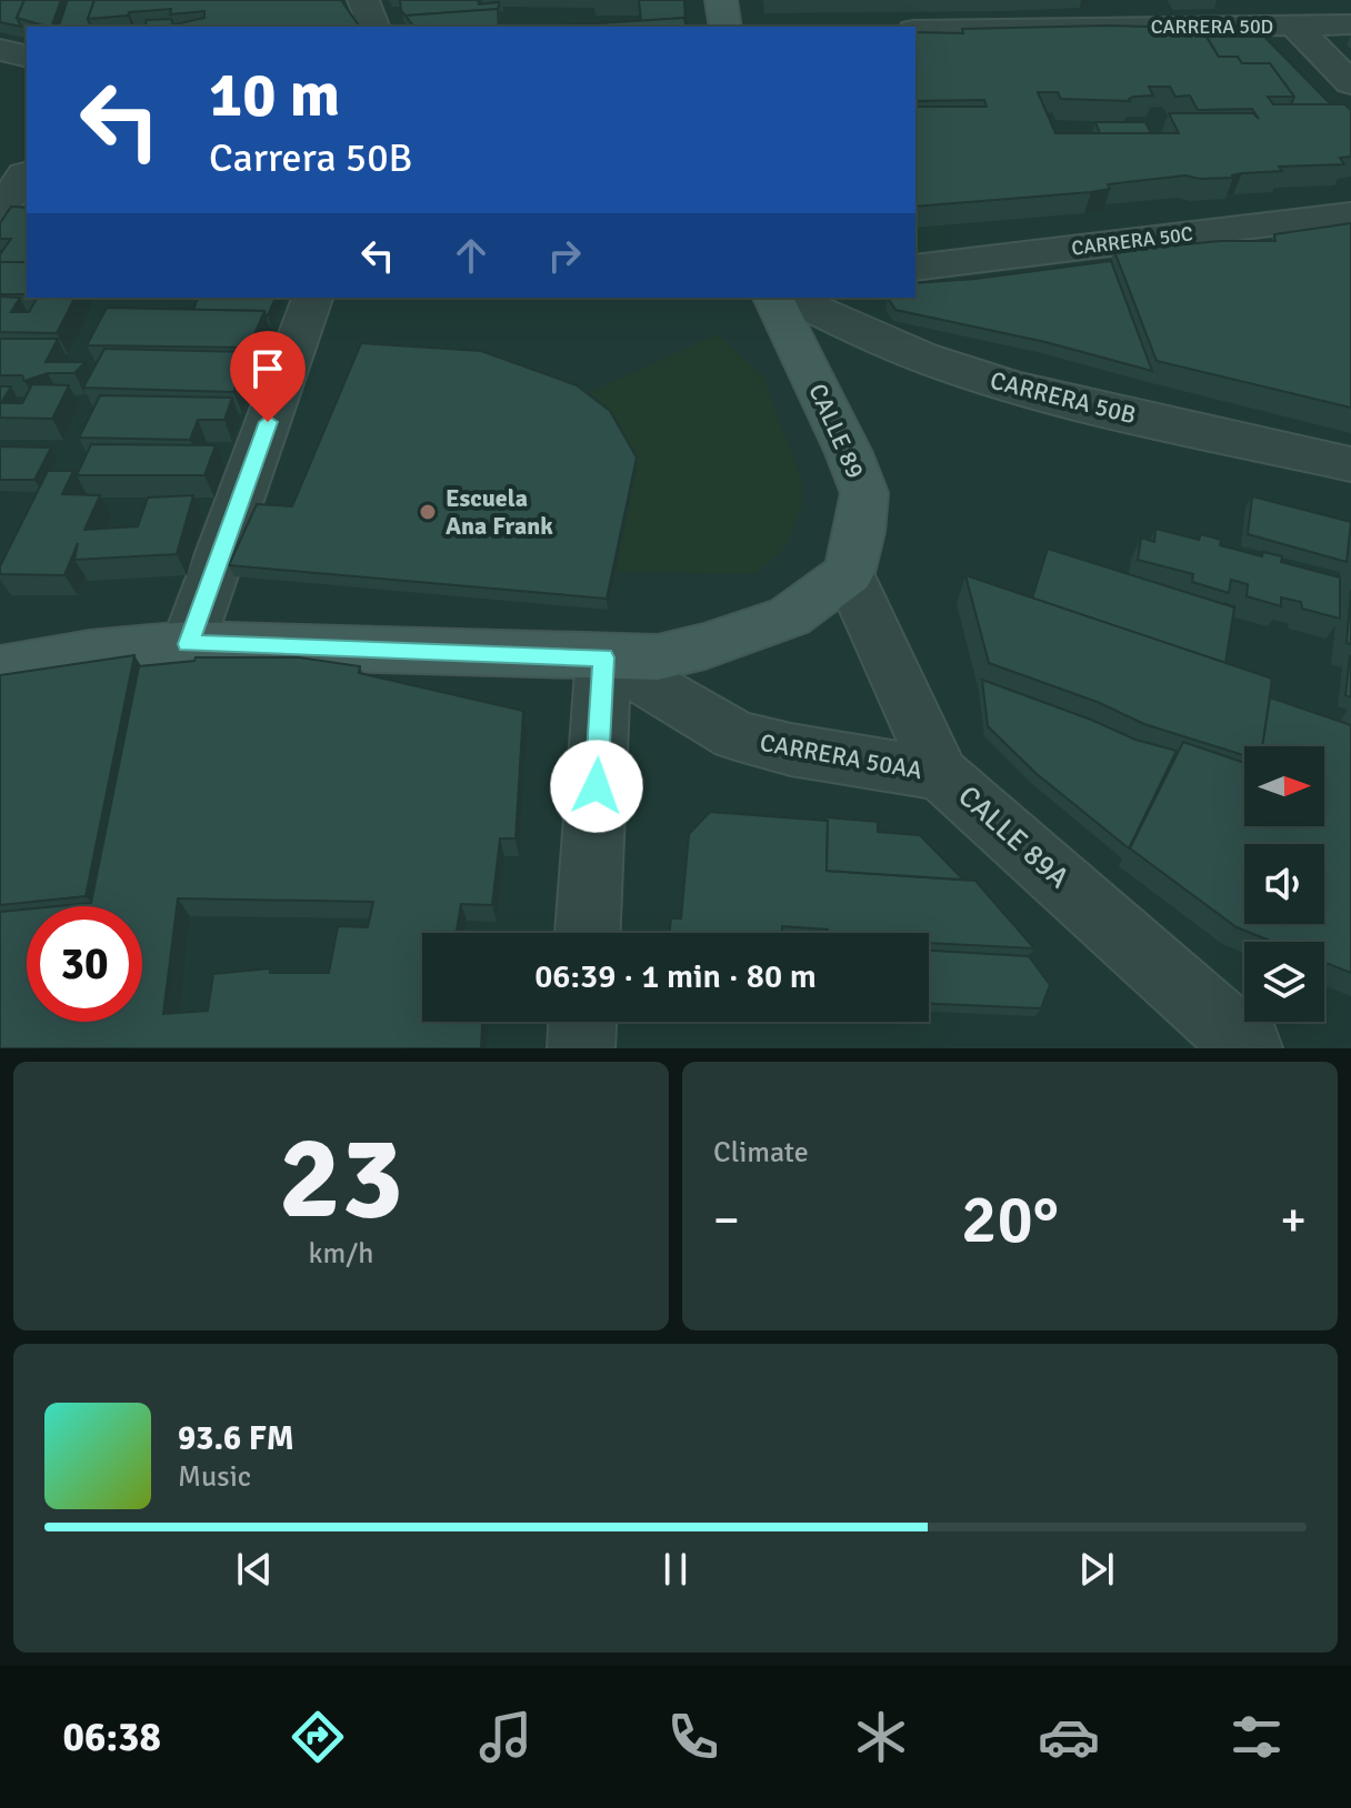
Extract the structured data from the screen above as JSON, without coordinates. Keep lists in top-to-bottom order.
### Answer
{
  "streets": {
    "street": [
      "CARRERA 50D",
      "CARRERA 50C",
      "CARRERA 50B",
      "CALLE 89",
      "CARRERA 50AA",
      "CALLE 89A"
    ]
  },
  "crossings": [
    ["CALLE 89", "CALLE 89A"],
    ["CARRERA 50AA", "CALLE 89A"]
  ],
  "places": ["Escuela Ana Frank"],
  "north": "right",
  "page": {
    "turn": ["10 m", "Carrera 50B"],
    "limit": "30",
    "trip": "06:39 · 1 min · 80 m",
    "tile": [
      ["23", "km/h"],
      "Climate"
    ],
    "heat": ["−", "20°", "+"],
    "song": ["93.6 FM", "Music"],
    "tabs": "06:38"
  }
}
